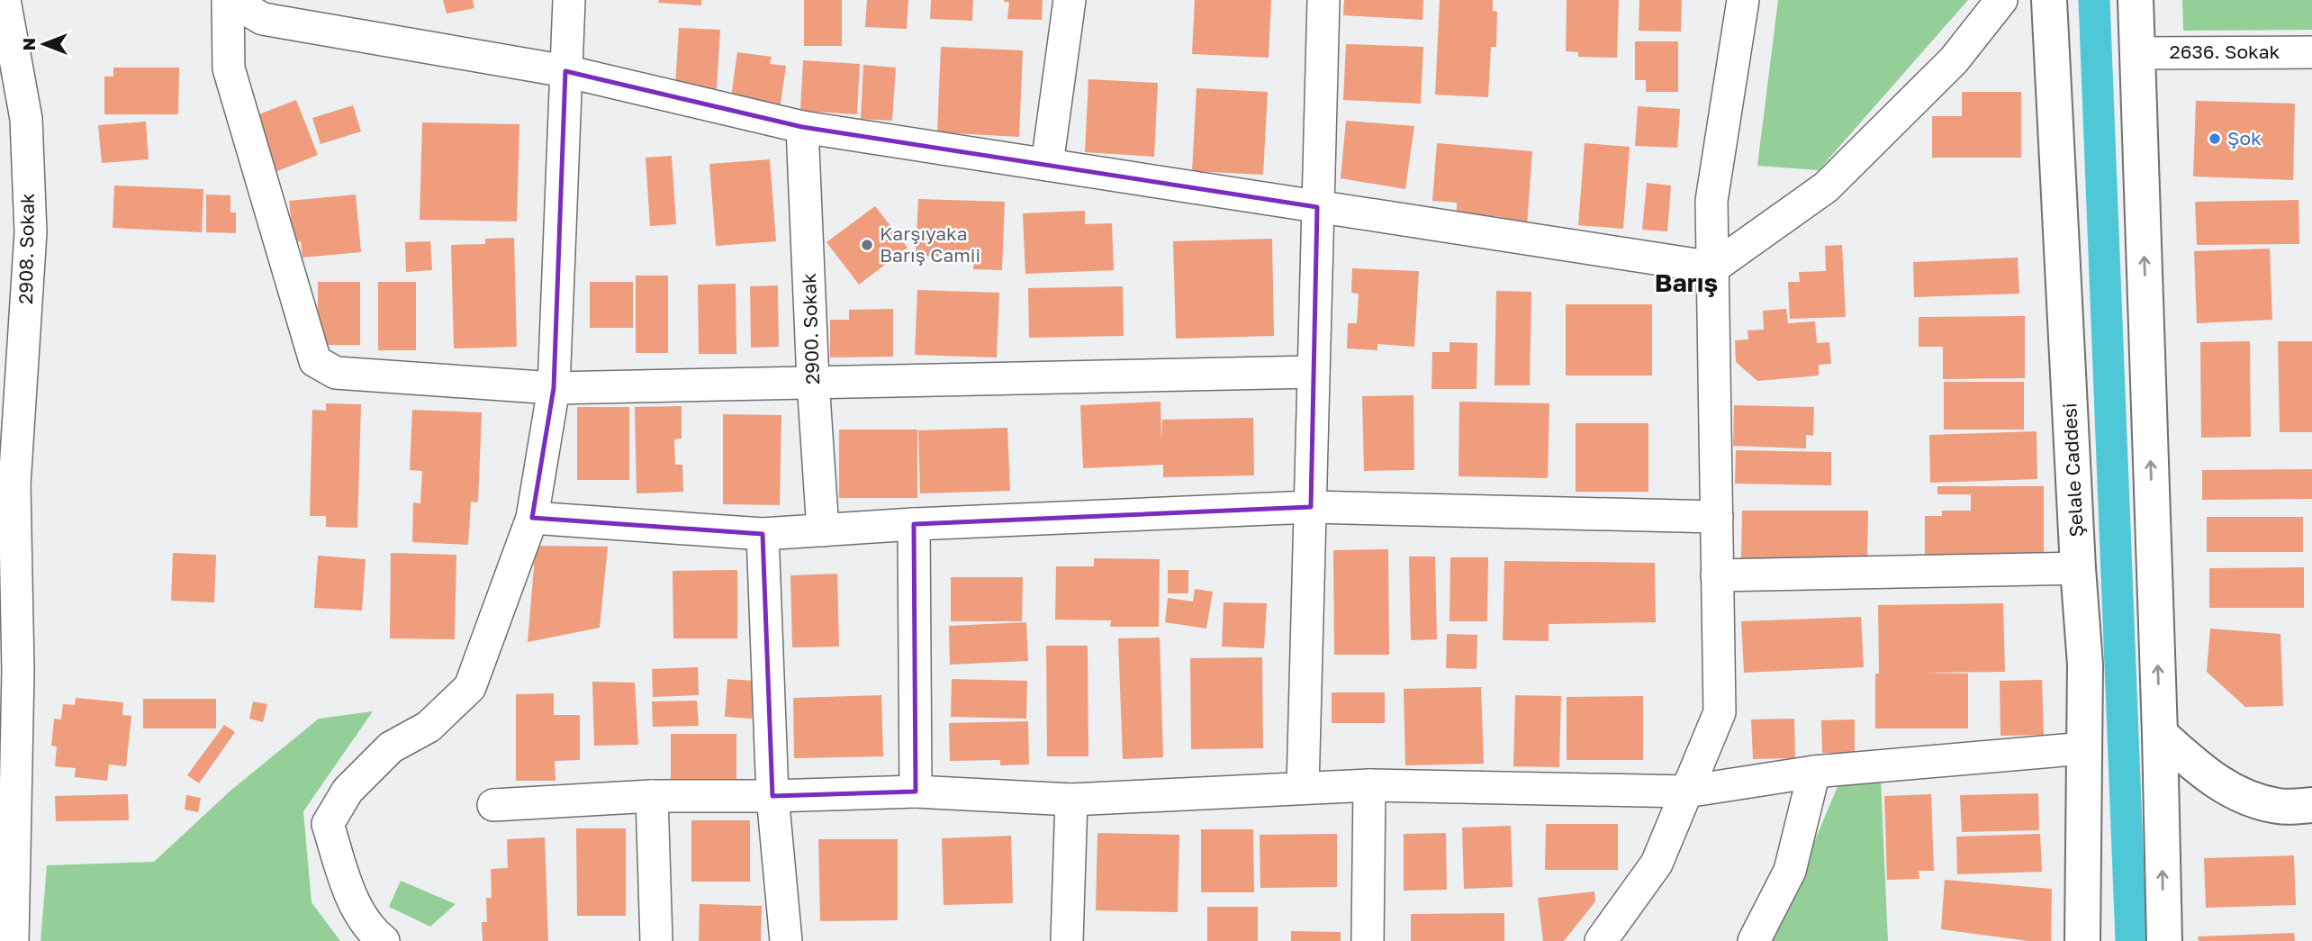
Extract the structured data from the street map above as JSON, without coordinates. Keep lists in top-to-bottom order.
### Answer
{
  "streets": {
    "street": [
      "2636. Sokak",
      "2908. Sokak",
      "2900. Sokak",
      "Şelale Caddesi"
    ]
  },
  "districts": ["Barış"],
  "places": ["Şok", "Karşıyaka Barış Camii"],
  "north": "left"
}
